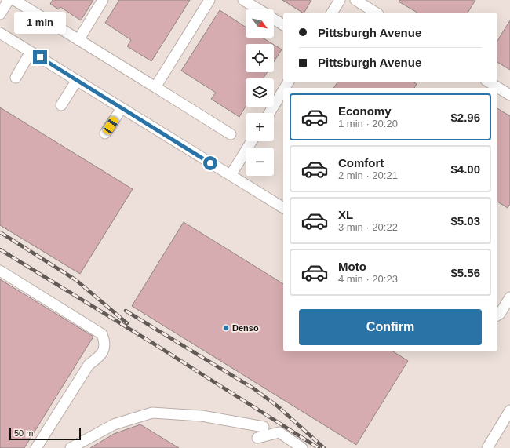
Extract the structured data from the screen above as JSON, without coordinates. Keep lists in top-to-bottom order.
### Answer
{
  "places": ["Denso"],
  "scale_bar": "50 m",
  "north": "bottom right",
  "page": {
    "map_buttons": ["+", "−"],
    "bubble": "1 min",
    "banner": ["Pittsburgh Avenue", "Pittsburgh Avenue"],
    "list": [
      {
        "name": "Economy",
        "note": "1 min · 20:20",
        "value": "$2.96"
      },
      {
        "name": "Comfort",
        "note": "2 min · 20:21",
        "value": "$4.00"
      },
      {
        "name": "XL",
        "note": "3 min · 20:22",
        "value": "$5.03"
      },
      {
        "name": "Moto",
        "note": "4 min · 20:23",
        "value": "$5.56"
      }
    ],
    "buttons": "Confirm",
    "scale": "50 m"
  }
}
